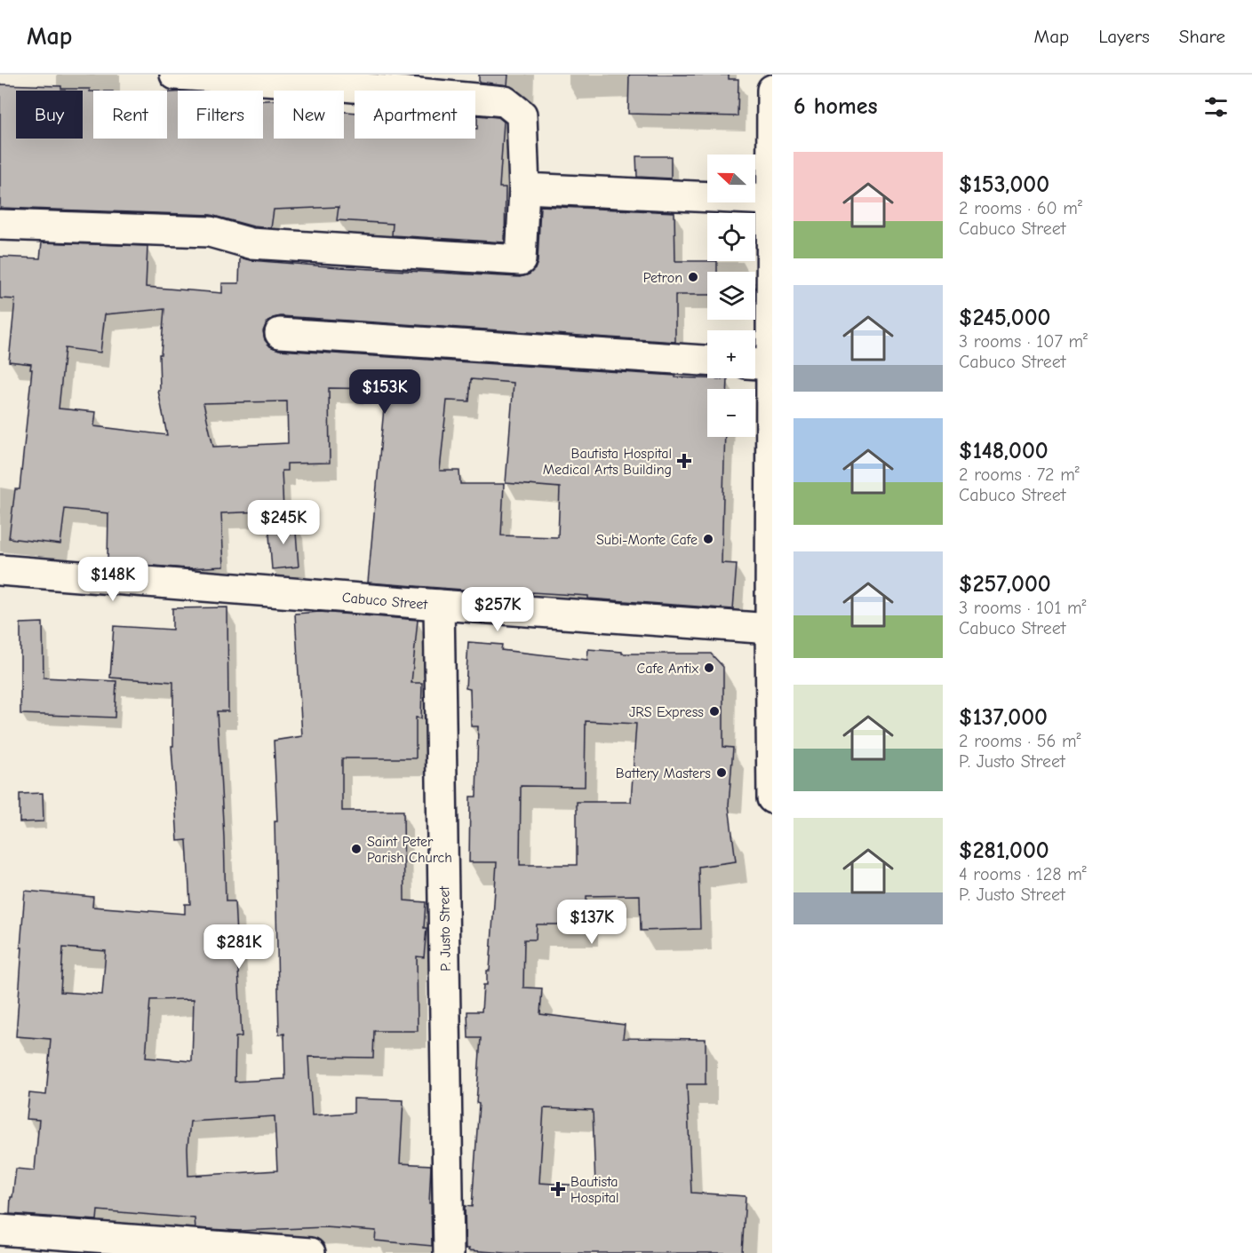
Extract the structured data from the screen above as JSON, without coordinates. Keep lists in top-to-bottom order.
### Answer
{
  "streets": {
    "street": ["Cabuco Street", "P. Justo Street"]
  },
  "crossings": [
    ["Cabuco Street", "P. Justo Street"]
  ],
  "places": {
    "other": [
      "Petron",
      "Subi-Monte Cafe",
      "Cafe Antix",
      "JRS Express",
      "Battery Masters",
      "Saint Peter Parish Church"
    ],
    "health": ["Bautista Hospital Medical Arts Building", "Bautista Hospital"]
  },
  "north": "left",
  "page": {
    "header": "Map",
    "nav": ["Map", "Layers", "Share"],
    "heading": "6 homes",
    "chip": [
      "Buy",
      "Rent",
      "Filters",
      "New",
      "Apartment"
    ],
    "list": [
      {
        "name": "$153,000",
        "note": "2 rooms · 60 m² · Cabuco Street"
      },
      {
        "name": "$245,000",
        "note": "3 rooms · 107 m² · Cabuco Street"
      },
      {
        "name": "$148,000",
        "note": "2 rooms · 72 m² · Cabuco Street"
      },
      {
        "name": "$257,000",
        "note": "3 rooms · 101 m² · Cabuco Street"
      },
      {
        "name": "$137,000",
        "note": "2 rooms · 56 m² · P. Justo Street"
      },
      {
        "name": "$281,000",
        "note": "4 rooms · 128 m² · P. Justo Street"
      }
    ],
    "map_buttons": ["+", "−"],
    "price": [
      "$153K",
      "$245K",
      "$148K",
      "$257K",
      "$137K",
      "$281K"
    ]
  }
}
